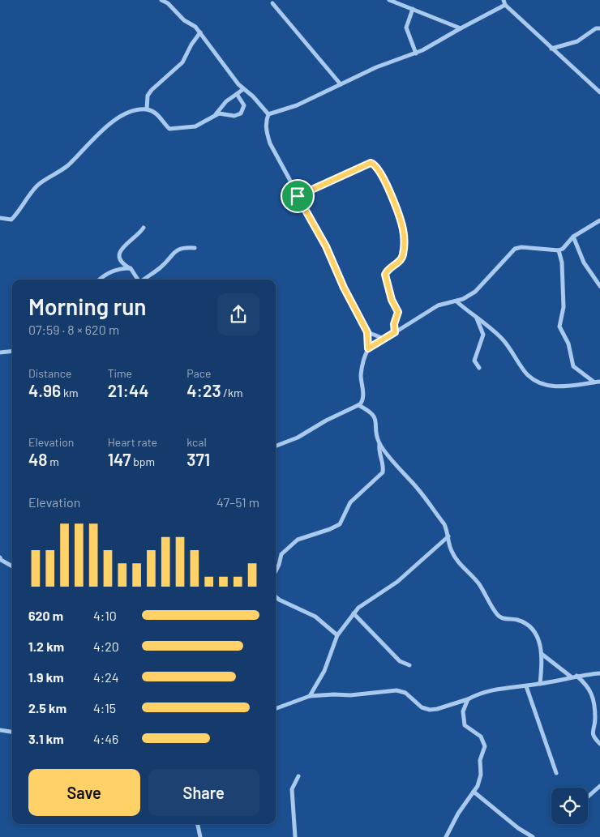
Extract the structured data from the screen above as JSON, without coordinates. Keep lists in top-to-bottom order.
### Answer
{
  "page": {
    "heading": ["Morning run", "07:59 · 8 × 620 m"],
    "stats": [
      ["Distance", "4.96 km"],
      ["Time", "21:44"],
      ["Pace", "4:23 /km"],
      ["Elevation", "48 m"],
      ["Heart rate", "147 bpm"],
      ["kcal", "371"]
    ],
    "chart": ["Elevation", "47–51 m"],
    "list": [
      {
        "name": "620 m",
        "note": "4:10"
      },
      {
        "name": "1.2 km",
        "note": "4:20"
      },
      {
        "name": "1.9 km",
        "note": "4:24"
      },
      {
        "name": "2.5 km",
        "note": "4:15"
      },
      {
        "name": "3.1 km",
        "note": "4:46"
      }
    ],
    "buttons": ["Save", "Share"]
  }
}
